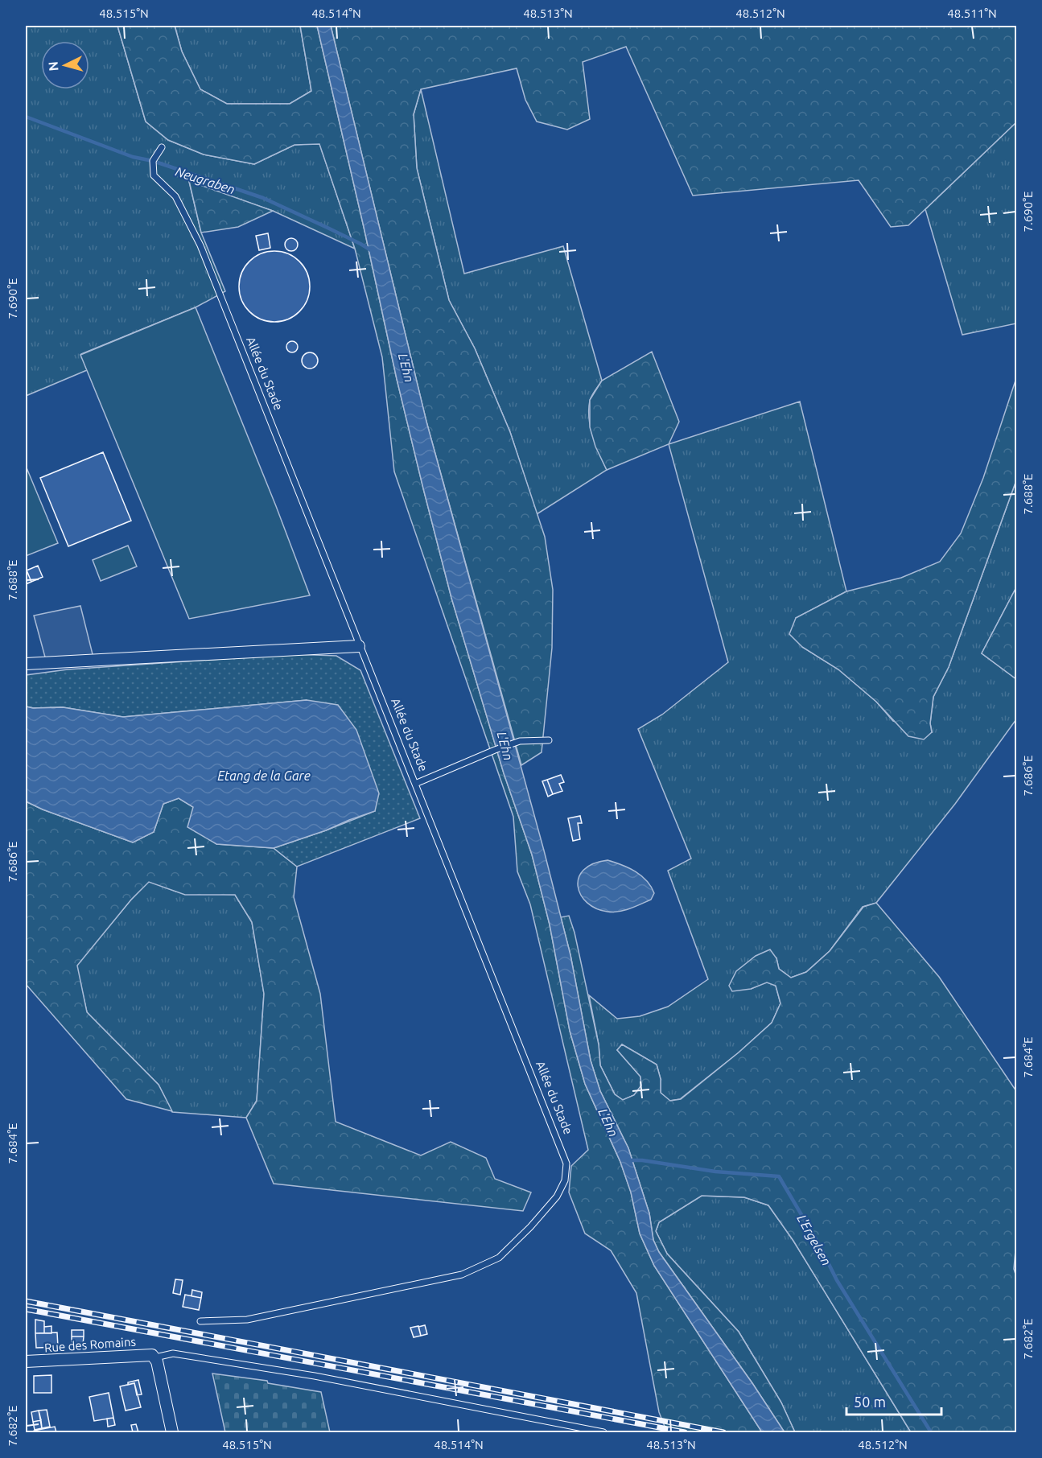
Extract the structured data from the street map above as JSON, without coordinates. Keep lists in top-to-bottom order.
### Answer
{
  "streets": {
    "street": ["Rue des Romains"],
    "lane": ["Allée du Stade"]
  },
  "water": [
    "Neugraben",
    "L'Ehn",
    "Etang de la Gare",
    "L'Ergelsen"
  ],
  "scale_bar": "50 m",
  "north": "left",
  "coordinates": [
    "48.515°N",
    "48.514°N",
    "48.513°N",
    "48.512°N",
    "48.511°N",
    "7.690°E",
    "7.688°E",
    "7.686°E",
    "7.684°E",
    "7.682°E"
  ]
}
